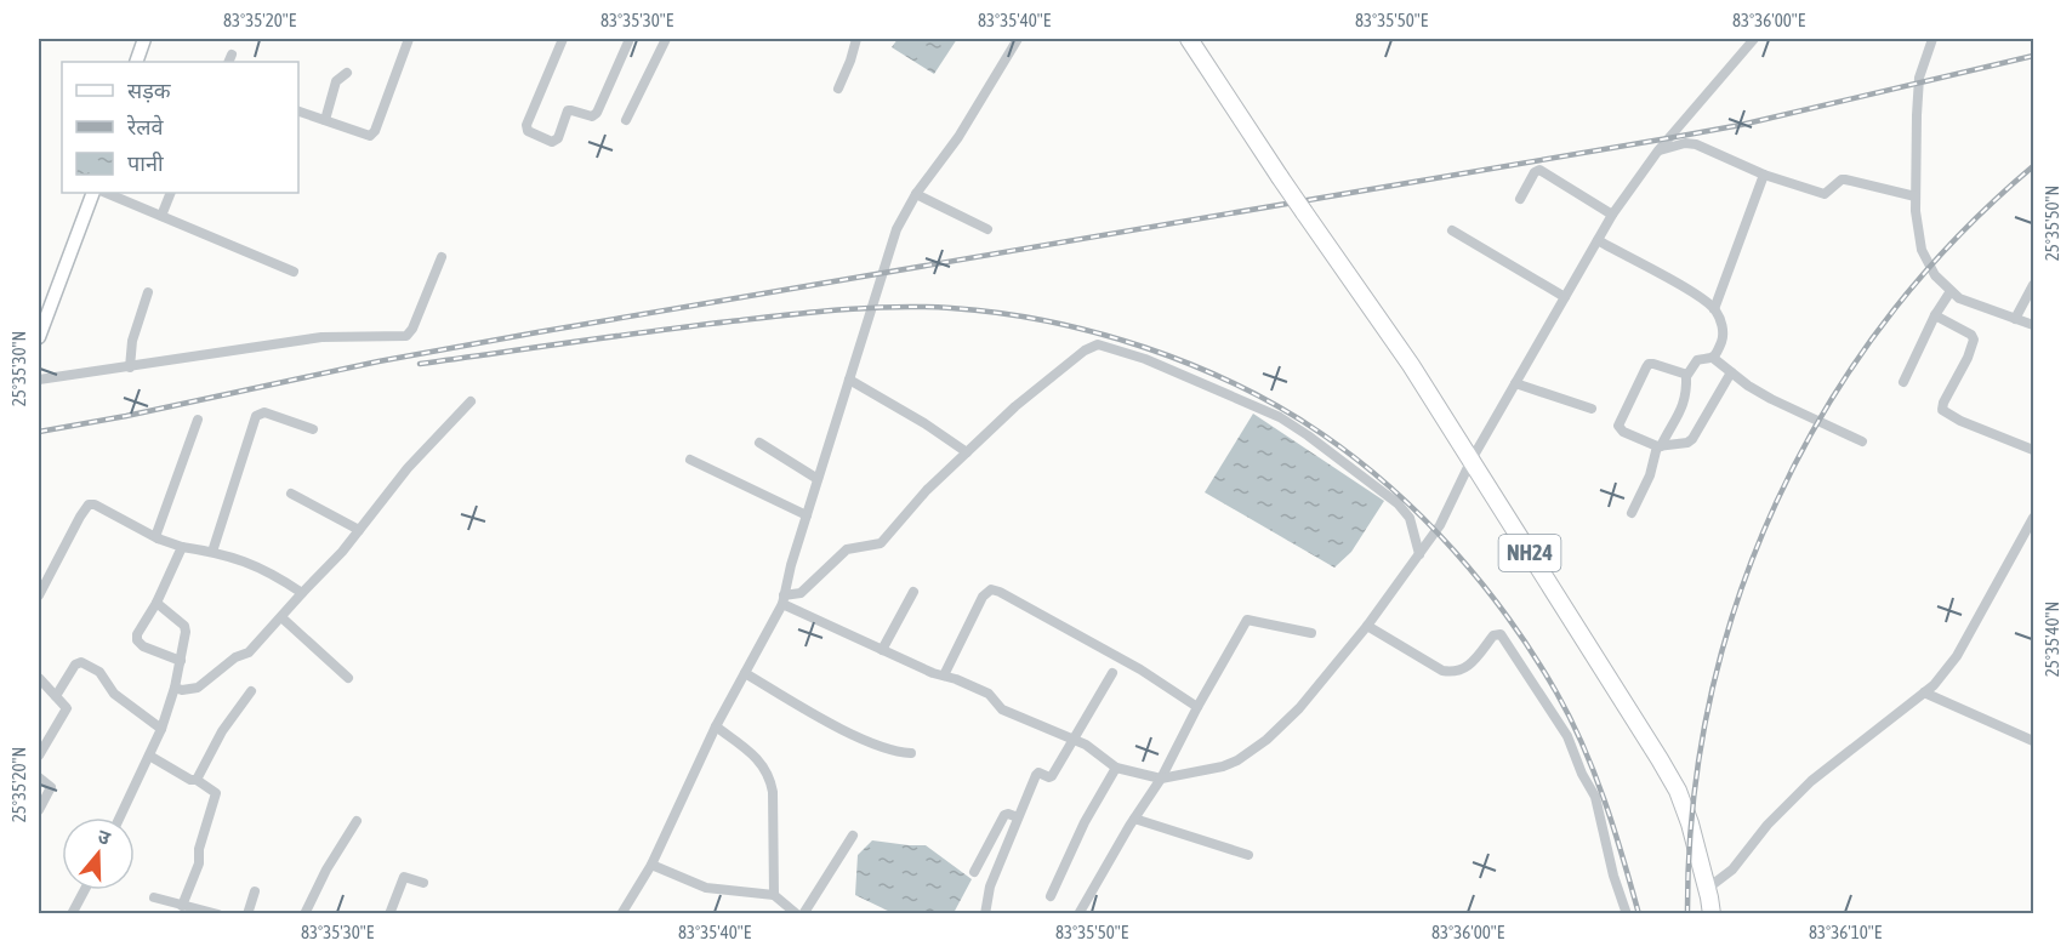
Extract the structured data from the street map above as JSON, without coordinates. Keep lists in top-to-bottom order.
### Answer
{
  "streets": {
    "highway": ["NH24"]
  },
  "legend": ["सड़क", "रेलवे", "पानी"],
  "north": "top",
  "coordinates": [
    "83°35'20\"E",
    "83°35'30\"E",
    "83°35'40\"E",
    "83°35'50\"E",
    "83°36'00\"E",
    "25°35'50\"N",
    "25°35'30\"N",
    "25°35'40\"N",
    "25°35'20\"N",
    "83°36'10\"E"
  ]
}
